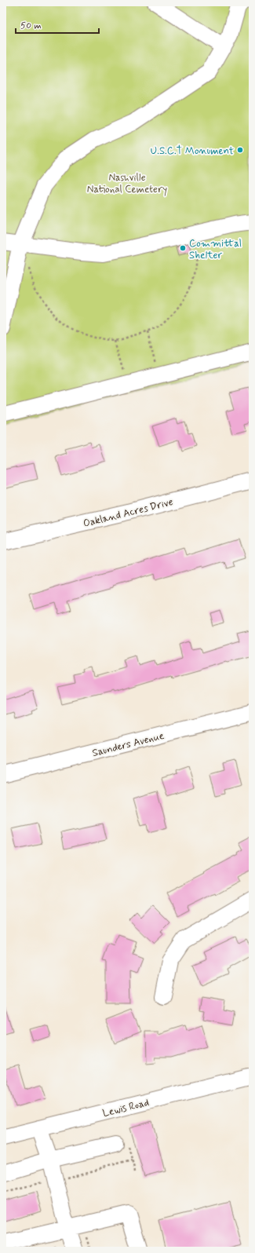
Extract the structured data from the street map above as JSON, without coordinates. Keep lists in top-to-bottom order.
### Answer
{
  "streets": {
    "street": ["Oakland Acres Drive", "Saunders Avenue", "Lewis Road"]
  },
  "parks": ["Nashville National Cemetery"],
  "places": ["U.S.C.T Monument", "Committal Shelter"],
  "scale_bar": "50 m"
}
